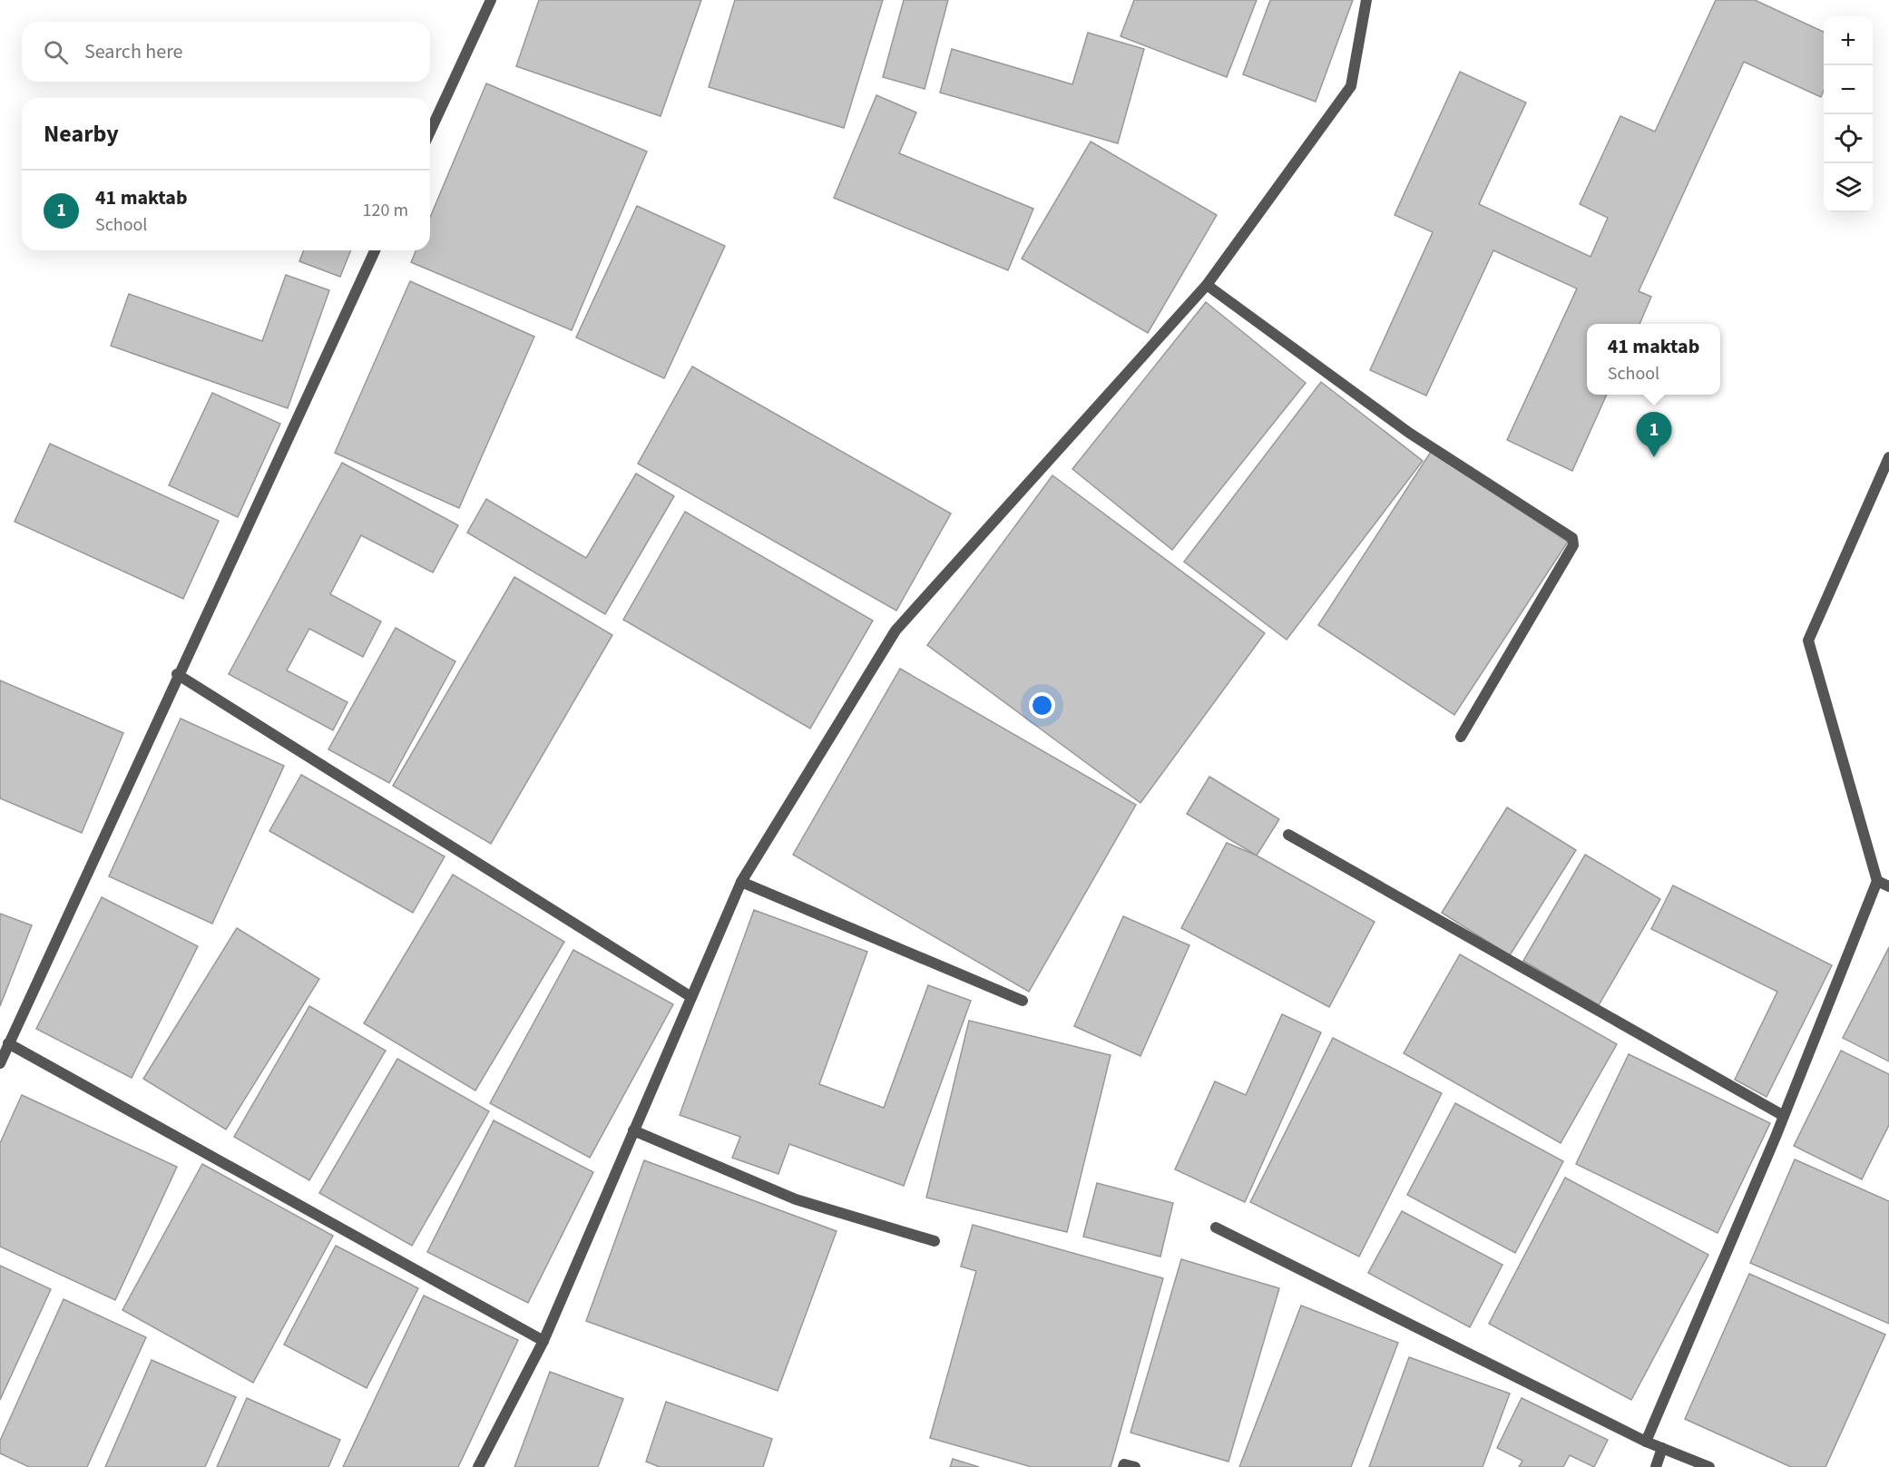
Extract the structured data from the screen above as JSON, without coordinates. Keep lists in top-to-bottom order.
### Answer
{
  "page": {
    "map_buttons": ["+", "−"],
    "search": "Search here",
    "heading": "Nearby",
    "list": [
      {
        "mark": "1",
        "name": "41 maktab",
        "note": "School",
        "value": "120 m"
      }
    ],
    "popup": ["41 maktab", "School"],
    "pins": "1"
  }
}
